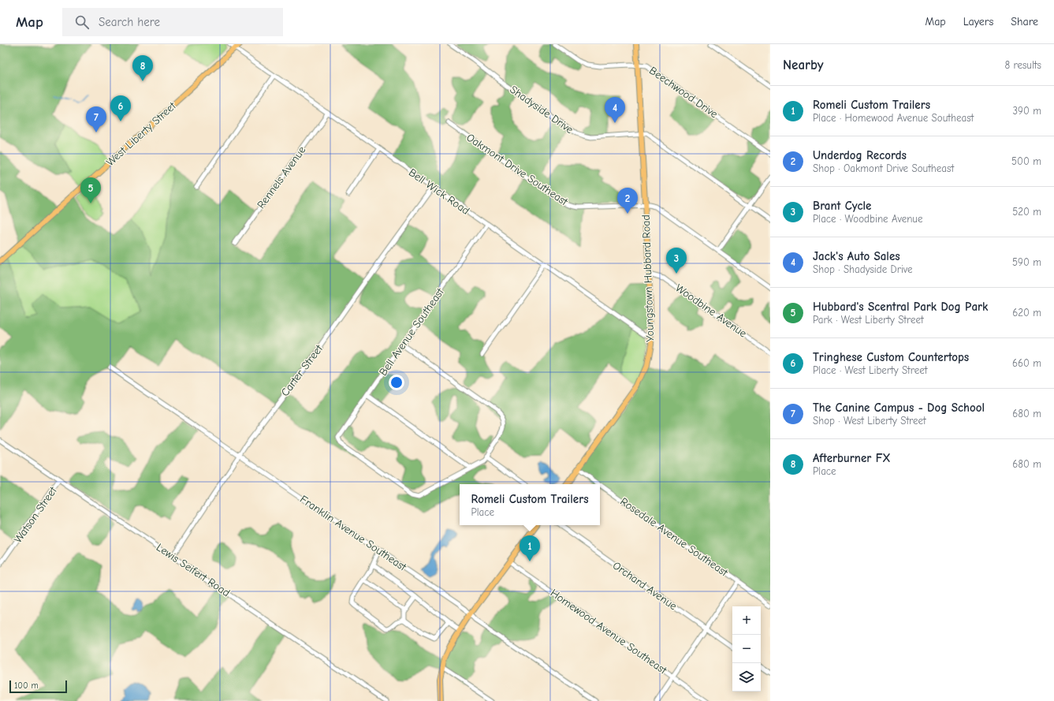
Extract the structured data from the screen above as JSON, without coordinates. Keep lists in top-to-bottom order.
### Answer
{
  "streets": {
    "main road": ["West Liberty Street", "Youngstown Hubbard Road"],
    "street": [
      "Beechwood Drive",
      "Shadyside Drive",
      "Oakmont Drive Southeast",
      "Rennels Avenue",
      "Bell Wick Road",
      "Woodbine Avenue",
      "Bell Avenue Southeast",
      "Carter Street",
      "Watson Street",
      "Franklin Avenue Southeast",
      "Rosedale Avenue Southeast",
      "Lewis Seifert Road",
      "Orchard Avenue",
      "Homewood Avenue Southeast"
    ]
  },
  "crossings": [
    ["Beechwood Drive", "Youngstown Hubbard Road"],
    ["Shadyside Drive", "Youngstown Hubbard Road"],
    ["West Liberty Street", "Bell Wick Road"],
    ["Oakmont Drive Southeast", "Youngstown Hubbard Road"],
    ["Rennels Avenue", "Bell Wick Road"],
    ["Bell Wick Road", "Youngstown Hubbard Road"],
    ["Bell Wick Road", "Bell Avenue Southeast"],
    ["Bell Wick Road", "Carter Street"],
    ["Youngstown Hubbard Road", "Woodbine Avenue"],
    ["Youngstown Hubbard Road", "Rosedale Avenue Southeast"],
    ["Carter Street", "Franklin Avenue Southeast"],
    ["Carter Street", "Lewis Seifert Road"],
    ["Watson Street", "Lewis Seifert Road"]
  ],
  "scale_bar": "100 m",
  "page": {
    "header": "Map",
    "search": "Search here",
    "nav": ["Map", "Layers", "Share"],
    "heading": ["Nearby", "8 results"],
    "pins": [
      "8",
      "6",
      "4",
      "7",
      "5",
      "2",
      "3",
      "1"
    ],
    "list": [
      {
        "mark": "1",
        "name": "Romeli Custom Trailers",
        "note": "Place · Homewood Avenue Southeast",
        "value": "390 m"
      },
      {
        "mark": "2",
        "name": "Underdog Records",
        "note": "Shop · Oakmont Drive Southeast",
        "value": "500 m"
      },
      {
        "mark": "3",
        "name": "Brant Cycle",
        "note": "Place · Woodbine Avenue",
        "value": "520 m"
      },
      {
        "mark": "4",
        "name": "Jack's Auto Sales",
        "note": "Shop · Shadyside Drive",
        "value": "590 m"
      },
      {
        "mark": "5",
        "name": "Hubbard's Scentral Park Dog Park",
        "note": "Park · West Liberty Street",
        "value": "620 m"
      },
      {
        "mark": "6",
        "name": "Tringhese Custom Countertops",
        "note": "Place · West Liberty Street",
        "value": "660 m"
      },
      {
        "mark": "7",
        "name": "The Canine Campus - Dog School",
        "note": "Shop · West Liberty Street",
        "value": "680 m"
      },
      {
        "mark": "8",
        "name": "Afterburner FX",
        "note": "Place",
        "value": "680 m"
      }
    ],
    "popup": ["Romeli Custom Trailers", "Place"],
    "map_buttons": ["+", "−"],
    "scale": "100 m"
  }
}
